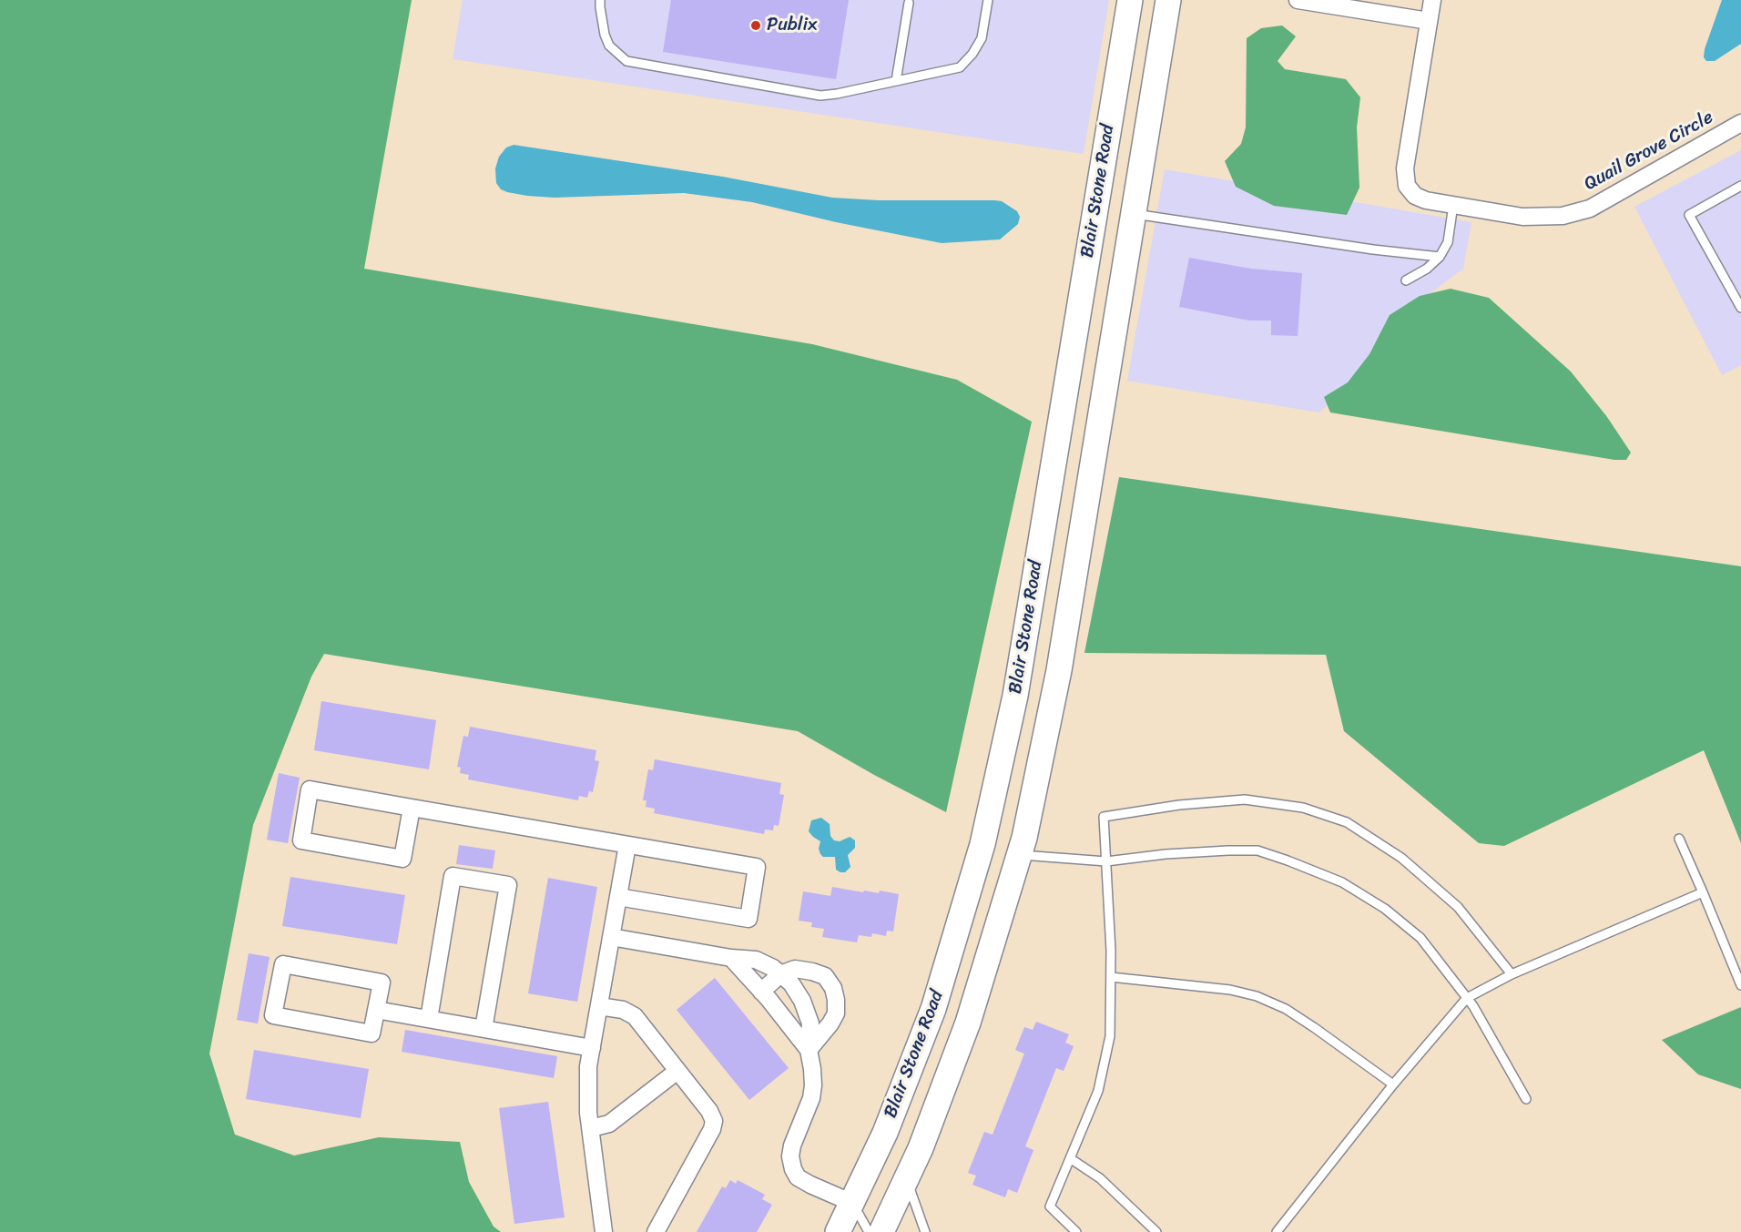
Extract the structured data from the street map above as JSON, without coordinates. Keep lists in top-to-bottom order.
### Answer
{
  "streets": {
    "main road": ["Blair Stone Road"],
    "street": ["Quail Grove Circle"]
  },
  "places": ["Publix"]
}
